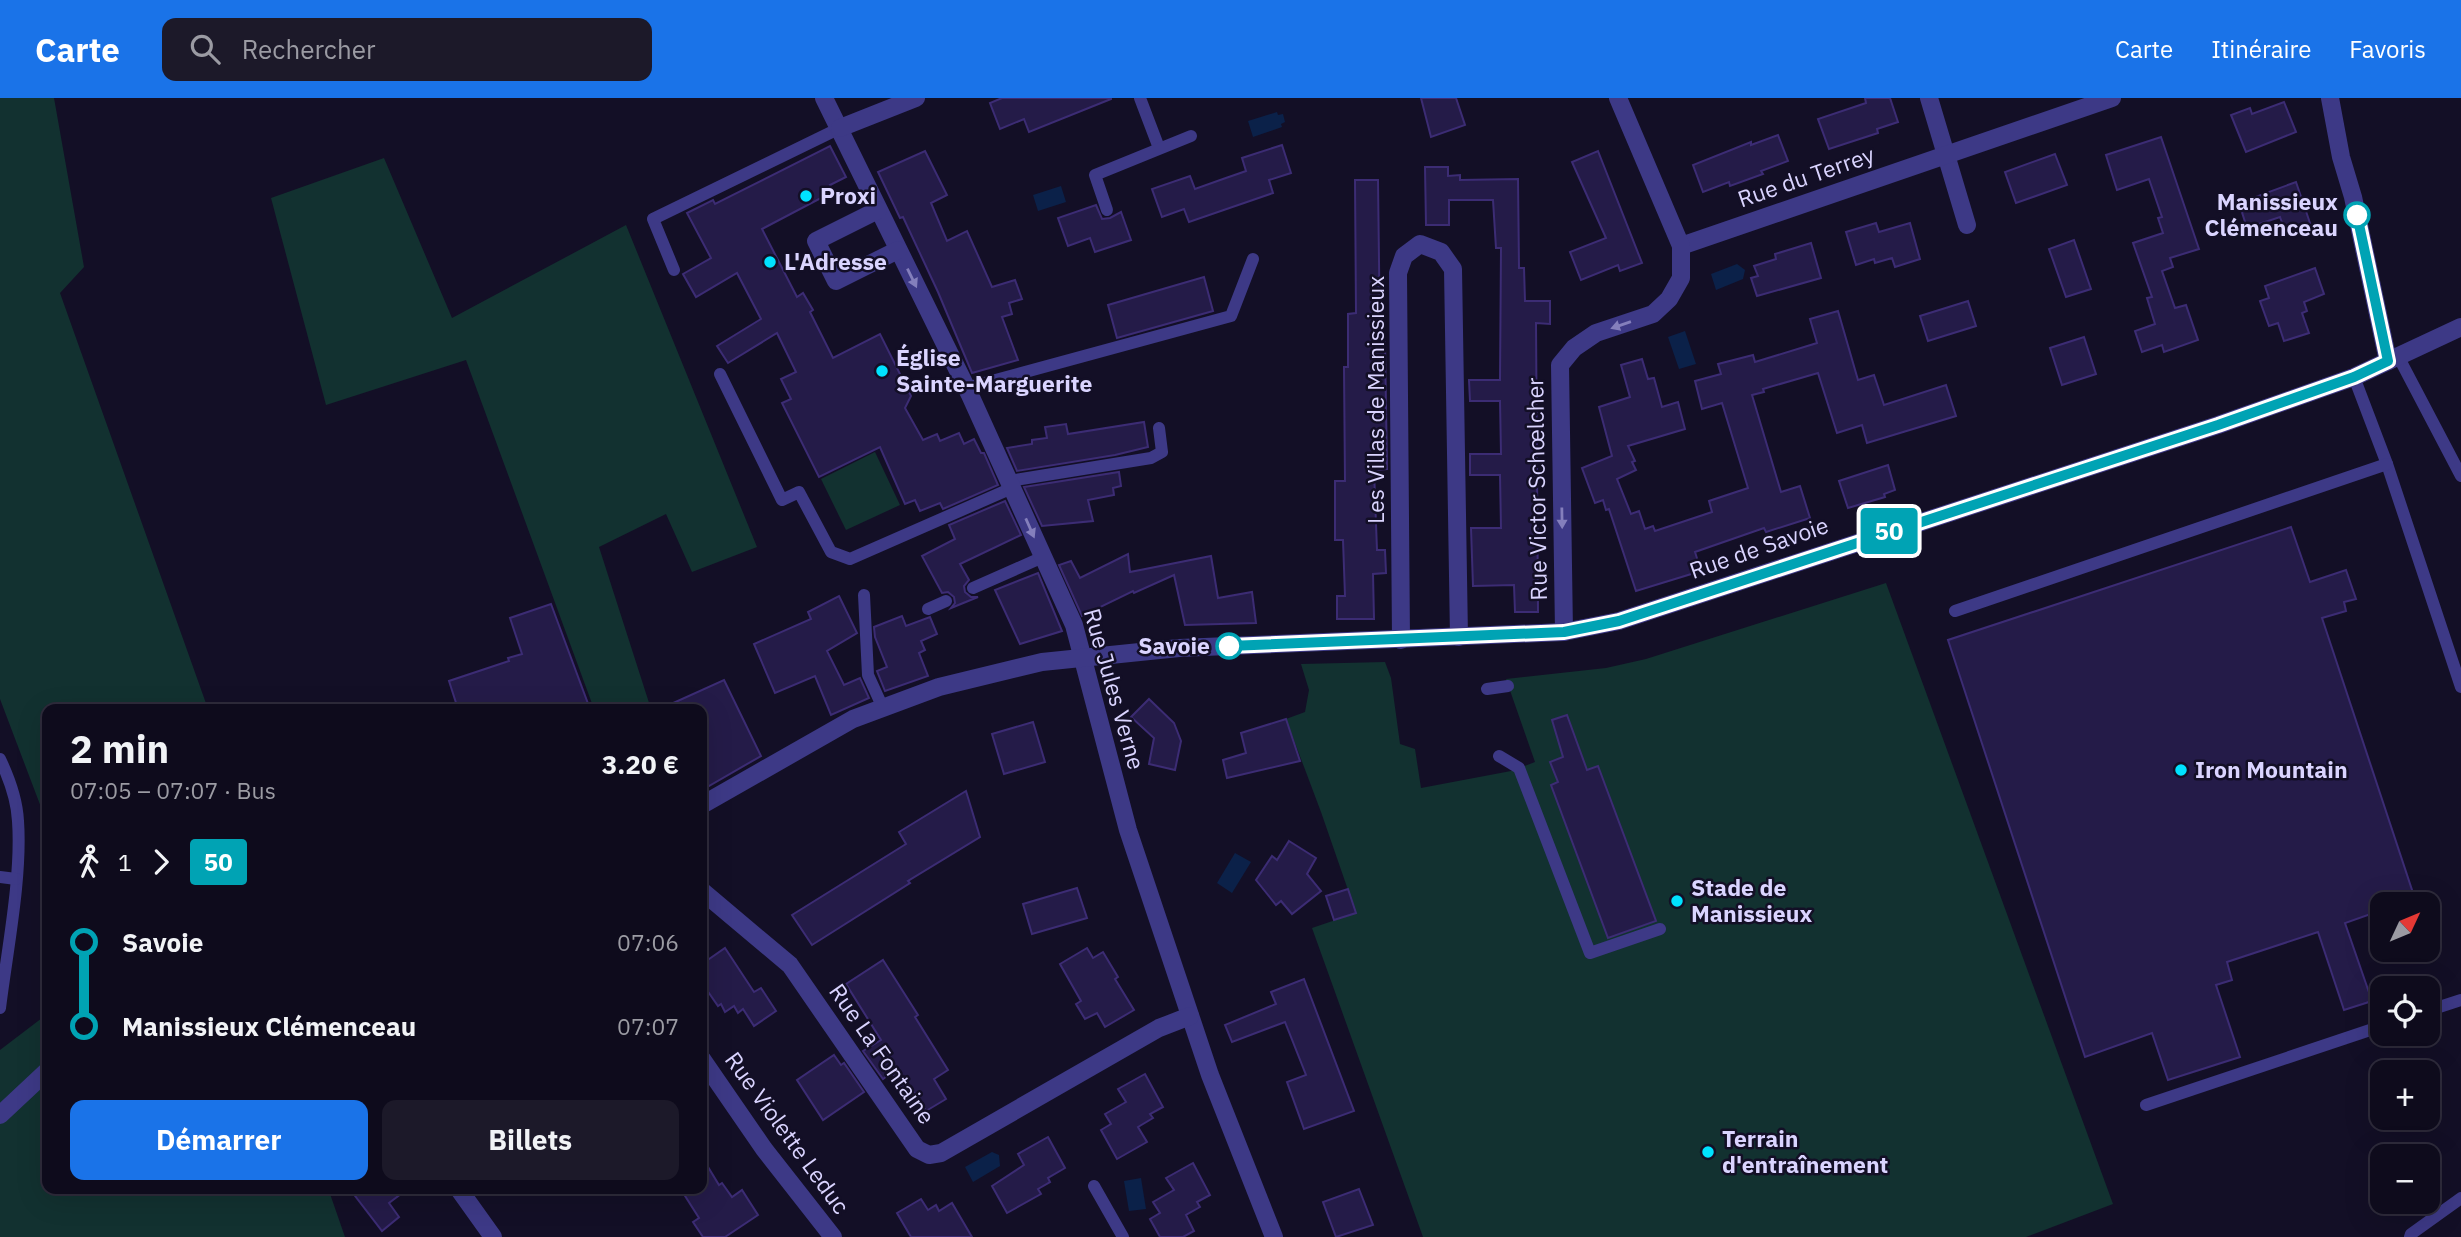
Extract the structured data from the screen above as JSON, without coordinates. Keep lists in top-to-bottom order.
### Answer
{
  "streets": {
    "street": [
      "Rue du Terrey",
      "Les Villas de Manissieux",
      "Rue Victor Schœlcher",
      "Rue de Savoie",
      "Rue Jules Verne",
      "Rue La Fontaine",
      "Rue Violette Leduc"
    ]
  },
  "crossings": [
    ["Rue du Terrey", "Rue Victor Schœlcher"],
    ["Les Villas de Manissieux", "Rue de Savoie"],
    ["Rue Victor Schœlcher", "Rue de Savoie"],
    ["Rue de Savoie", "Rue Jules Verne"],
    ["Rue Jules Verne", "Rue La Fontaine"]
  ],
  "one_way": ["Rue Victor Schœlcher"],
  "places": [
    "Proxi",
    "Manissieux Clémenceau",
    "L'Adresse",
    "Église Sainte-Marguerite",
    "Savoie",
    "Iron Mountain",
    "Stade de Manissieux",
    "Terrain d'entraînement"
  ],
  "lines": ["bus line 50"],
  "north": "top right",
  "page": {
    "header": "Carte",
    "search": "Rechercher",
    "nav": ["Carte", "Itinéraire", "Favoris"],
    "on_map": "50",
    "heading": ["2 min", "07:05 – 07:07 · Bus", "3.20 €"],
    "legs": ["1", "50"],
    "map_buttons": ["+", "−"],
    "list": [
      {
        "name": "Savoie",
        "value": "07:06"
      },
      {
        "name": "Manissieux Clémenceau",
        "value": "07:07"
      }
    ],
    "buttons": ["Démarrer", "Billets"]
  }
}
